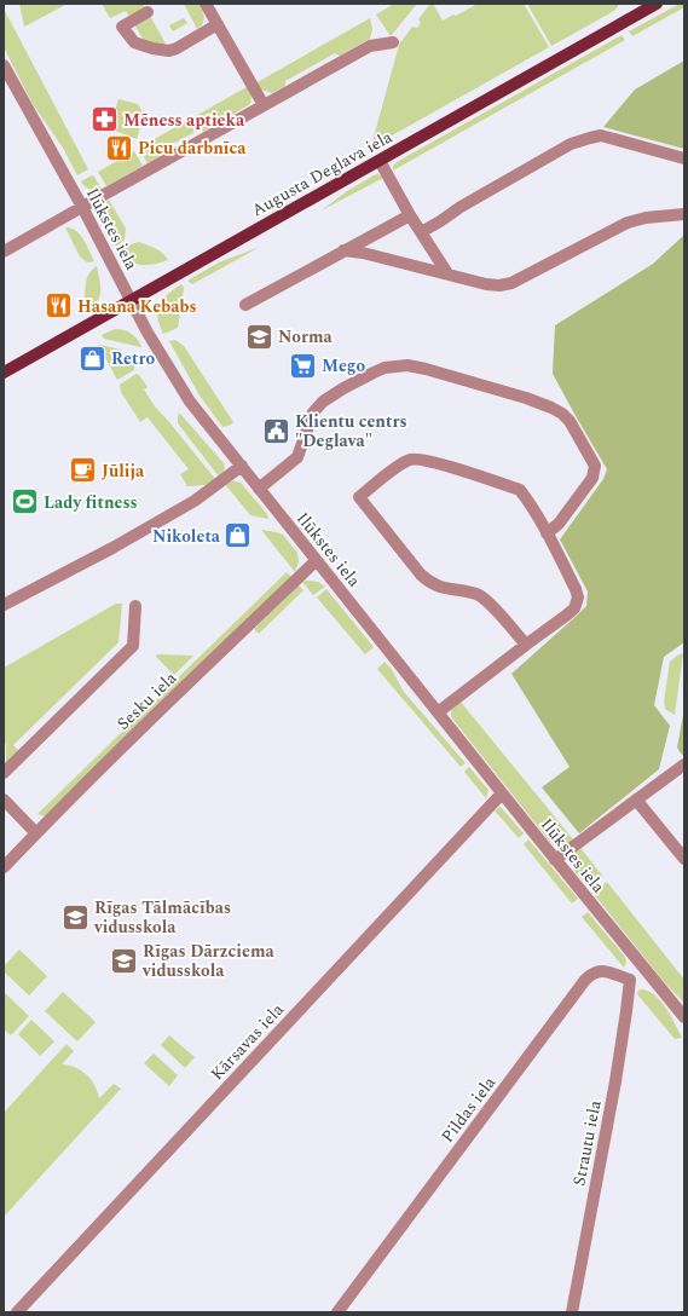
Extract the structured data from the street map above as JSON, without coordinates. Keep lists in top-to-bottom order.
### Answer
{
  "streets": {
    "main road": ["Augusta Deglava iela"],
    "street": [
      "Ilūkstes iela",
      "Sesku iela",
      "Kārsavas iela",
      "Pildas iela",
      "Strautu iela"
    ]
  },
  "crossings": [
    ["Augusta Deglava iela", "Ilūkstes iela"],
    ["Ilūkstes iela", "Sesku iela"],
    ["Ilūkstes iela", "Kārsavas iela"],
    ["Pildas iela", "Strautu iela"]
  ],
  "places": {
    "pharmacy": ["Mēness aptieka"],
    "restaurant": ["Picu darbnīca", "Hasana Kebabs"],
    "school or university": ["Norma", "Rīgas Tālmācības vidusskola", "Rīgas Dārzciema vidusskola"],
    "shop": ["Retro", "Nikoleta"],
    "supermarket": ["Mego"],
    "public building": ["Klientu centrs \"Deglava\""],
    "cafe": ["Jūlija"],
    "sports": ["Lady fitness"]
  }
}
